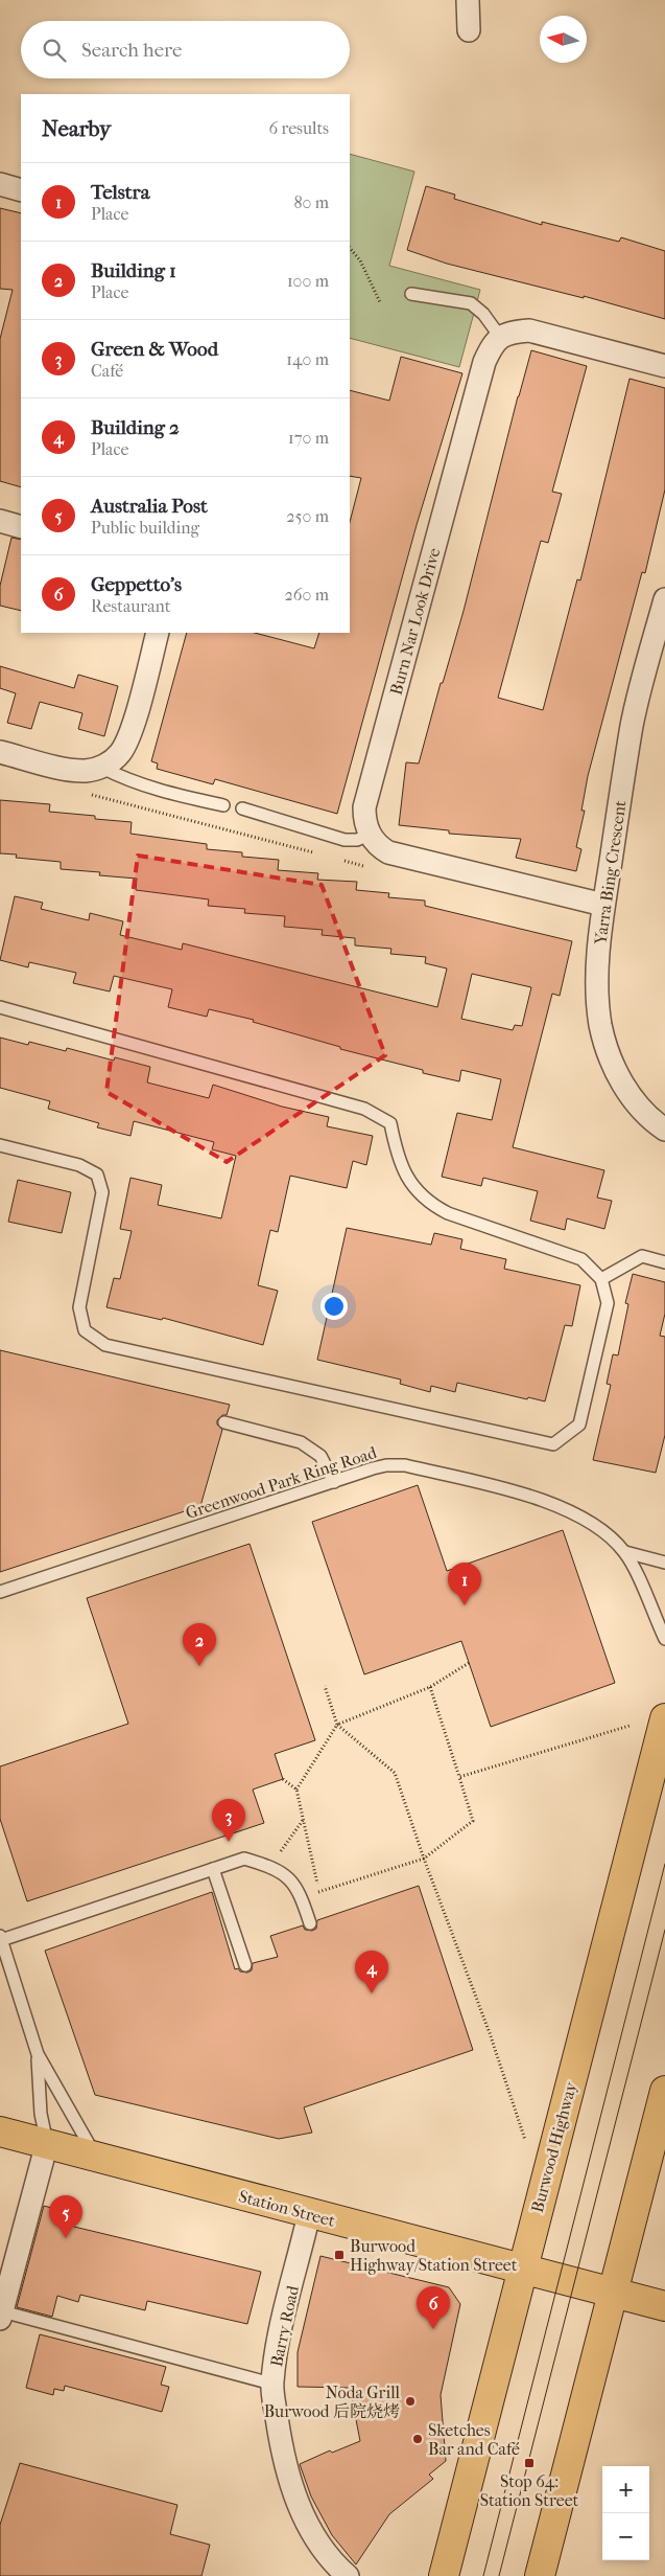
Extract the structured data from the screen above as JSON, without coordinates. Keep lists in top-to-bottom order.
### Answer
{
  "streets": {
    "main road": ["Burwood Highway", "Station Street"],
    "street": ["Burn Nar Look Drive", "Yarra Bing Crescent", "Barry Road"],
    "lane": ["Greenwood Park Ring Road"]
  },
  "crossings": [
    ["Burwood Highway", "Station Street"],
    ["Station Street", "Barry Road"]
  ],
  "places": {
    "transit": ["Burwood Highway/Station Street", "Stop 64: Station Street"],
    "other": ["Noda Grill Burwood 后院烧烤", "Sketches Bar and Café"]
  },
  "north": "left",
  "page": {
    "search": "Search here",
    "heading": ["Nearby", "6 results"],
    "list": [
      {
        "mark": "1",
        "name": "Telstra",
        "note": "Place",
        "value": "80 m"
      },
      {
        "mark": "2",
        "name": "Building 1",
        "note": "Place",
        "value": "100 m"
      },
      {
        "mark": "3",
        "name": "Green & Wood",
        "note": "Café",
        "value": "140 m"
      },
      {
        "mark": "4",
        "name": "Building 2",
        "note": "Place",
        "value": "170 m"
      },
      {
        "mark": "5",
        "name": "Australia Post",
        "note": "Public building",
        "value": "250 m"
      },
      {
        "mark": "6",
        "name": "Geppetto's",
        "note": "Restaurant",
        "value": "260 m"
      }
    ],
    "pins": [
      "1",
      "2",
      "3",
      "4",
      "5",
      "6"
    ],
    "map_buttons": ["+", "−"]
  }
}
